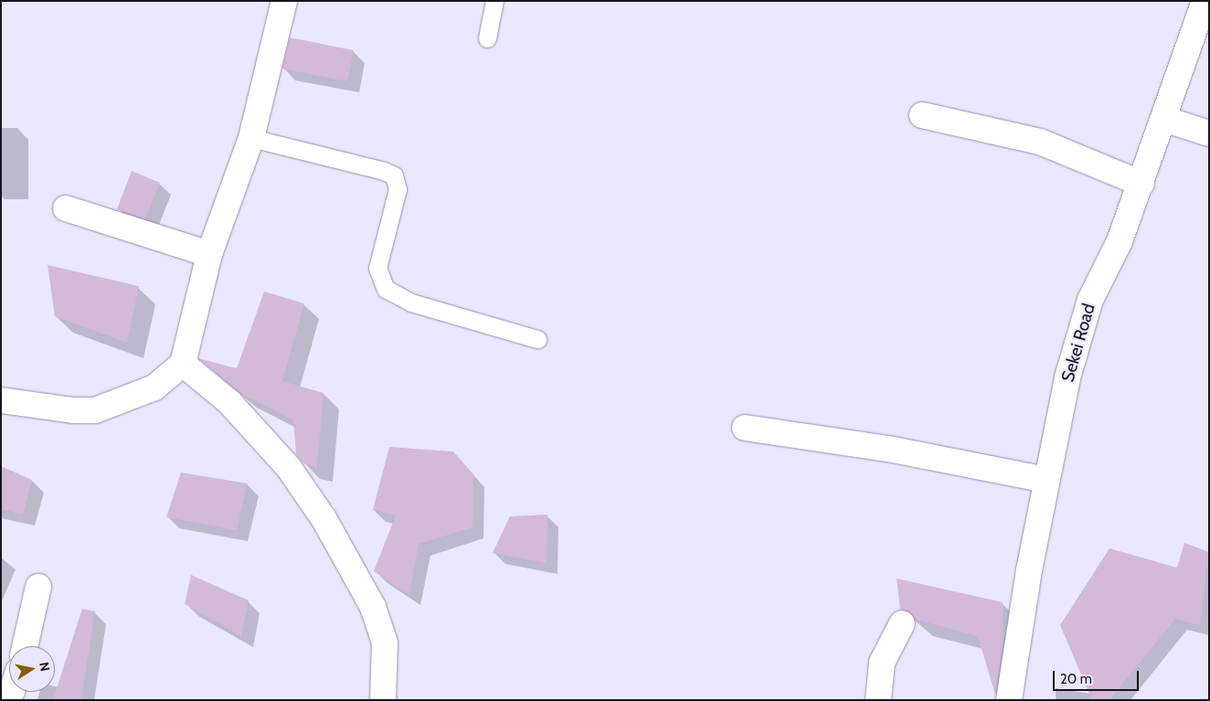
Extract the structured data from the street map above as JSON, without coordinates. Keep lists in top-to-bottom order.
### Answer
{
  "streets": {
    "street": ["Sekei Road"]
  },
  "scale_bar": "20 m",
  "north": "right"
}
